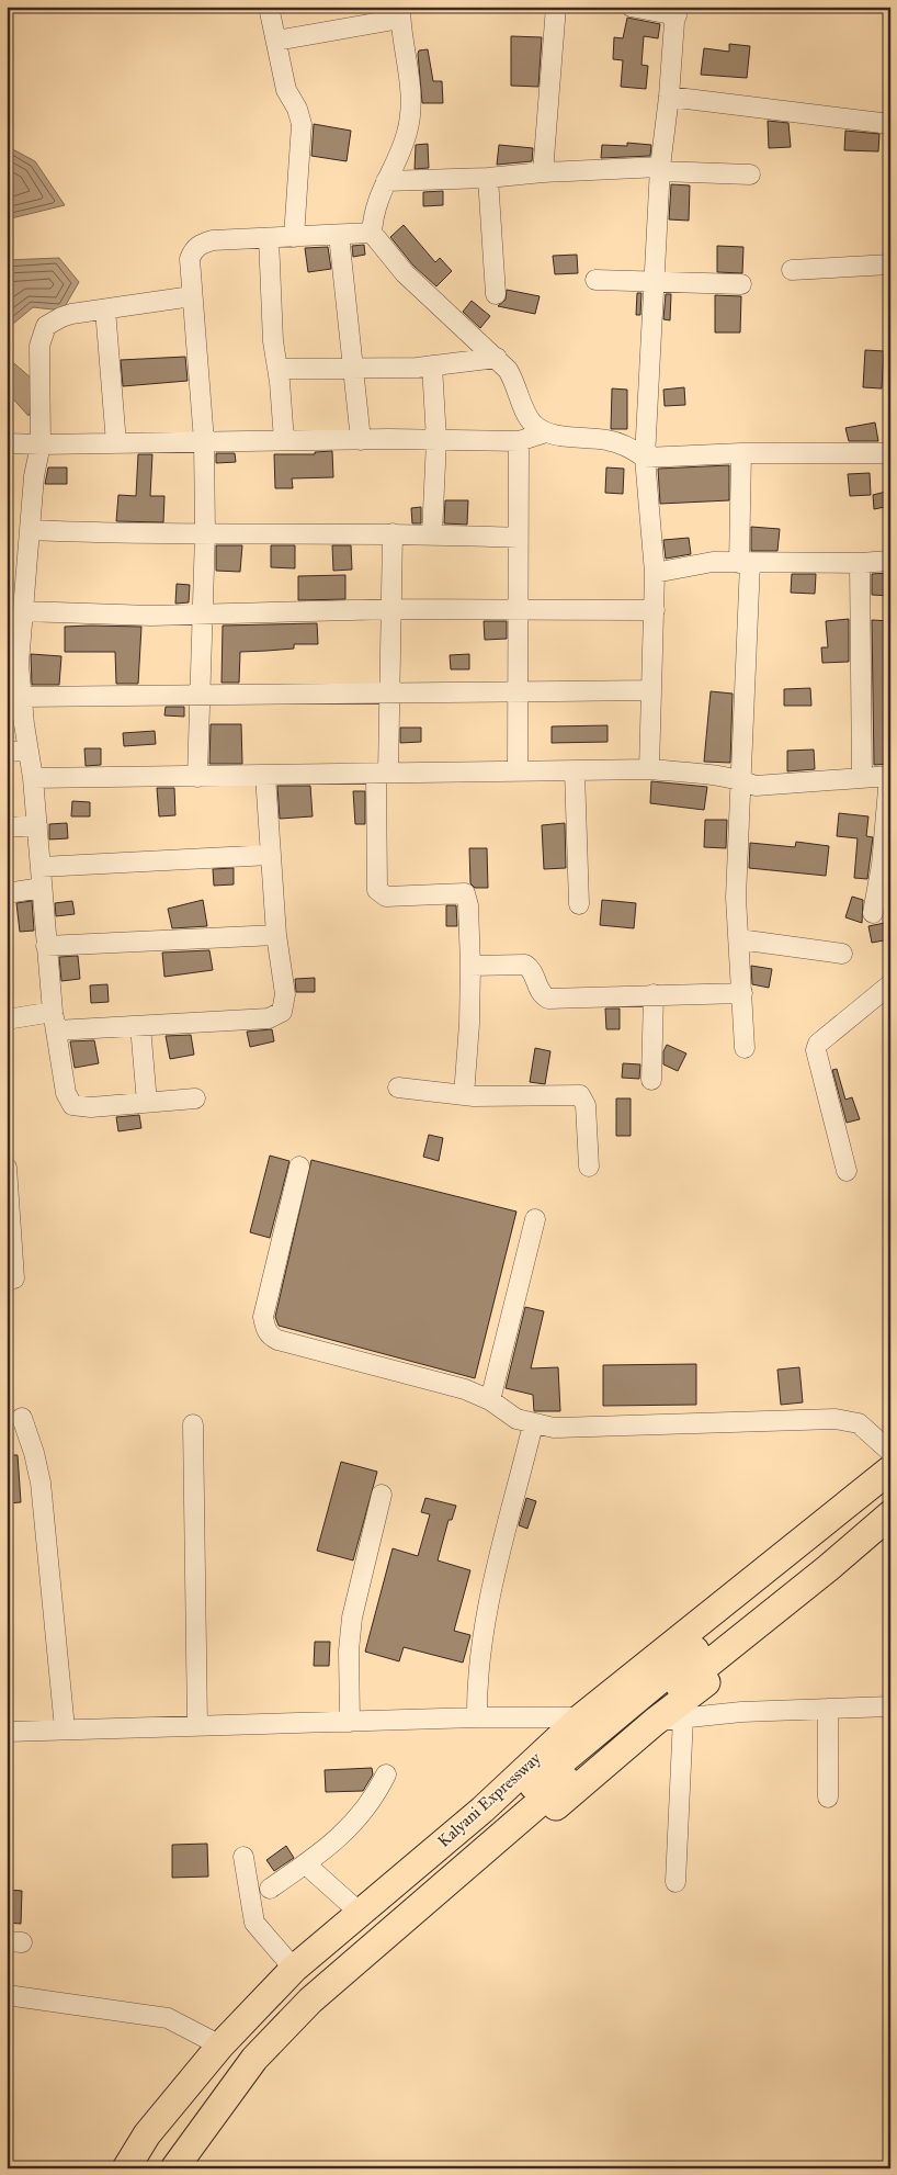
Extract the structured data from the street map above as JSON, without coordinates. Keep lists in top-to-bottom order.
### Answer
{
  "streets": {
    "highway": ["Kalyani Expressway"]
  }
}
